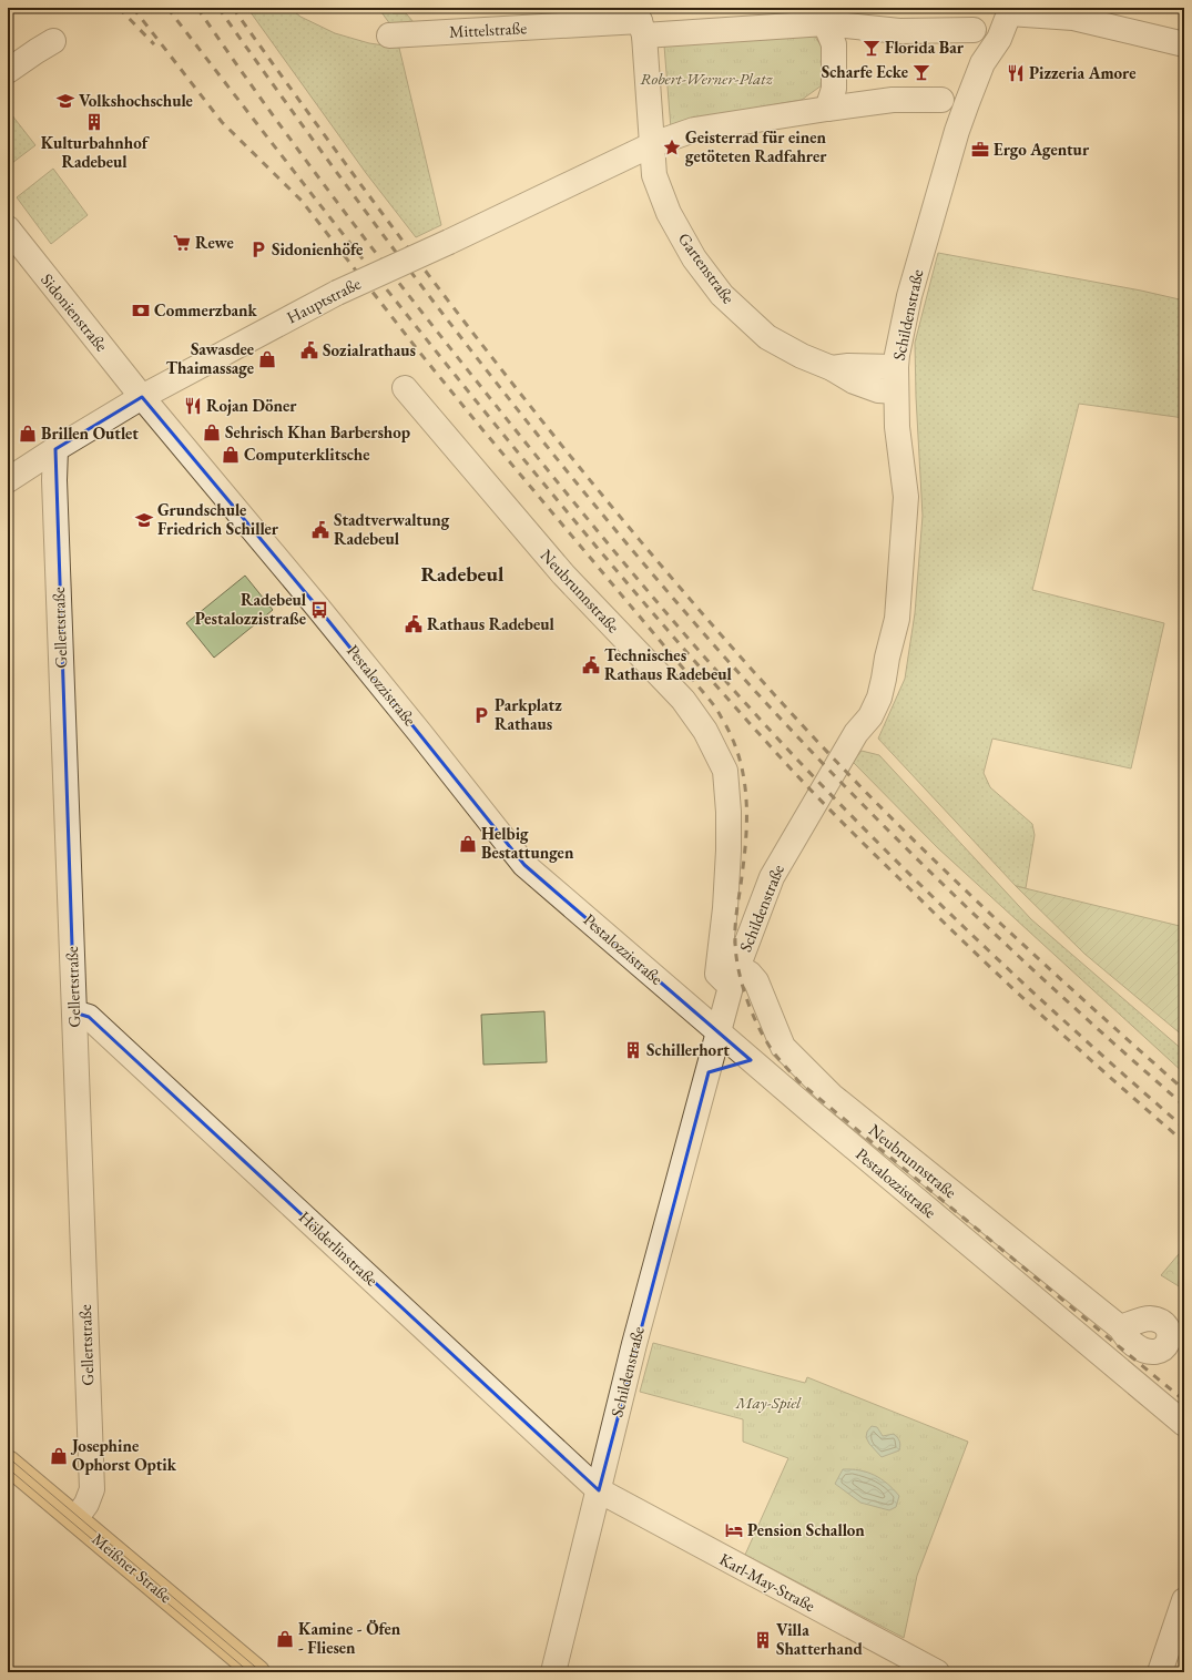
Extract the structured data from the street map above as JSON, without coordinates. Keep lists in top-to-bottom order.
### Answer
{
  "streets": {
    "main road": ["Meißner Straße"],
    "street": [
      "Mittelstraße",
      "Gartenstraße",
      "Hauptstraße",
      "Sidonienstraße",
      "Schildenstraße",
      "Neubrunnstraße",
      "Gellertstraße",
      "Pestalozzistraße",
      "Hölderlinstraße",
      "Karl-May-Straße"
    ]
  },
  "crossings": [
    ["Gartenstraße", "Hauptstraße"],
    ["Gartenstraße", "Schildenstraße"],
    ["Hauptstraße", "Sidonienstraße"],
    ["Hauptstraße", "Gellertstraße"],
    ["Hauptstraße", "Pestalozzistraße"],
    ["Sidonienstraße", "Pestalozzistraße"],
    ["Schildenstraße", "Neubrunnstraße"],
    ["Schildenstraße", "Pestalozzistraße"],
    ["Schildenstraße", "Hölderlinstraße"],
    ["Schildenstraße", "Karl-May-Straße"],
    ["Gellertstraße", "Hölderlinstraße"],
    ["Gellertstraße", "Meißner Straße"],
    ["Hölderlinstraße", "Karl-May-Straße"]
  ],
  "districts": ["Radebeul"],
  "parks": ["Robert-Werner-Platz", "May-Spiel"],
  "places": {
    "bar": ["Florida Bar", "Scharfe Ecke"],
    "restaurant": ["Pizzeria Amore", "Rojan Döner"],
    "school or university": ["Volkshochschule", "Grundschule Friedrich Schiller"],
    "building": ["Kulturbahnhof Radebeul", "Schillerhort", "Villa Shatterhand"],
    "place": ["Geisterrad für einen getöteten Radfahrer"],
    "office": ["Ergo Agentur"],
    "supermarket": ["Rewe"],
    "parking": ["Sidonienhöfe", "Parkplatz Rathaus"],
    "bank": ["Commerzbank"],
    "public building": [
      "Sozialrathaus",
      "Stadtverwaltung Radebeul",
      "Rathaus Radebeul",
      "Technisches Rathaus Radebeul"
    ],
    "shop": [
      "Sawasdee Thaimassage",
      "Sehrisch Khan Barbershop",
      "Brillen Outlet",
      "Computerklitsche",
      "Helbig Bestattungen",
      "Josephine Ophorst Optik",
      "Kamine - Öfen - Fliesen"
    ],
    "bus stop": ["Radebeul Pestalozzistraße"],
    "hotel": ["Pension Schallon"]
  }
}
